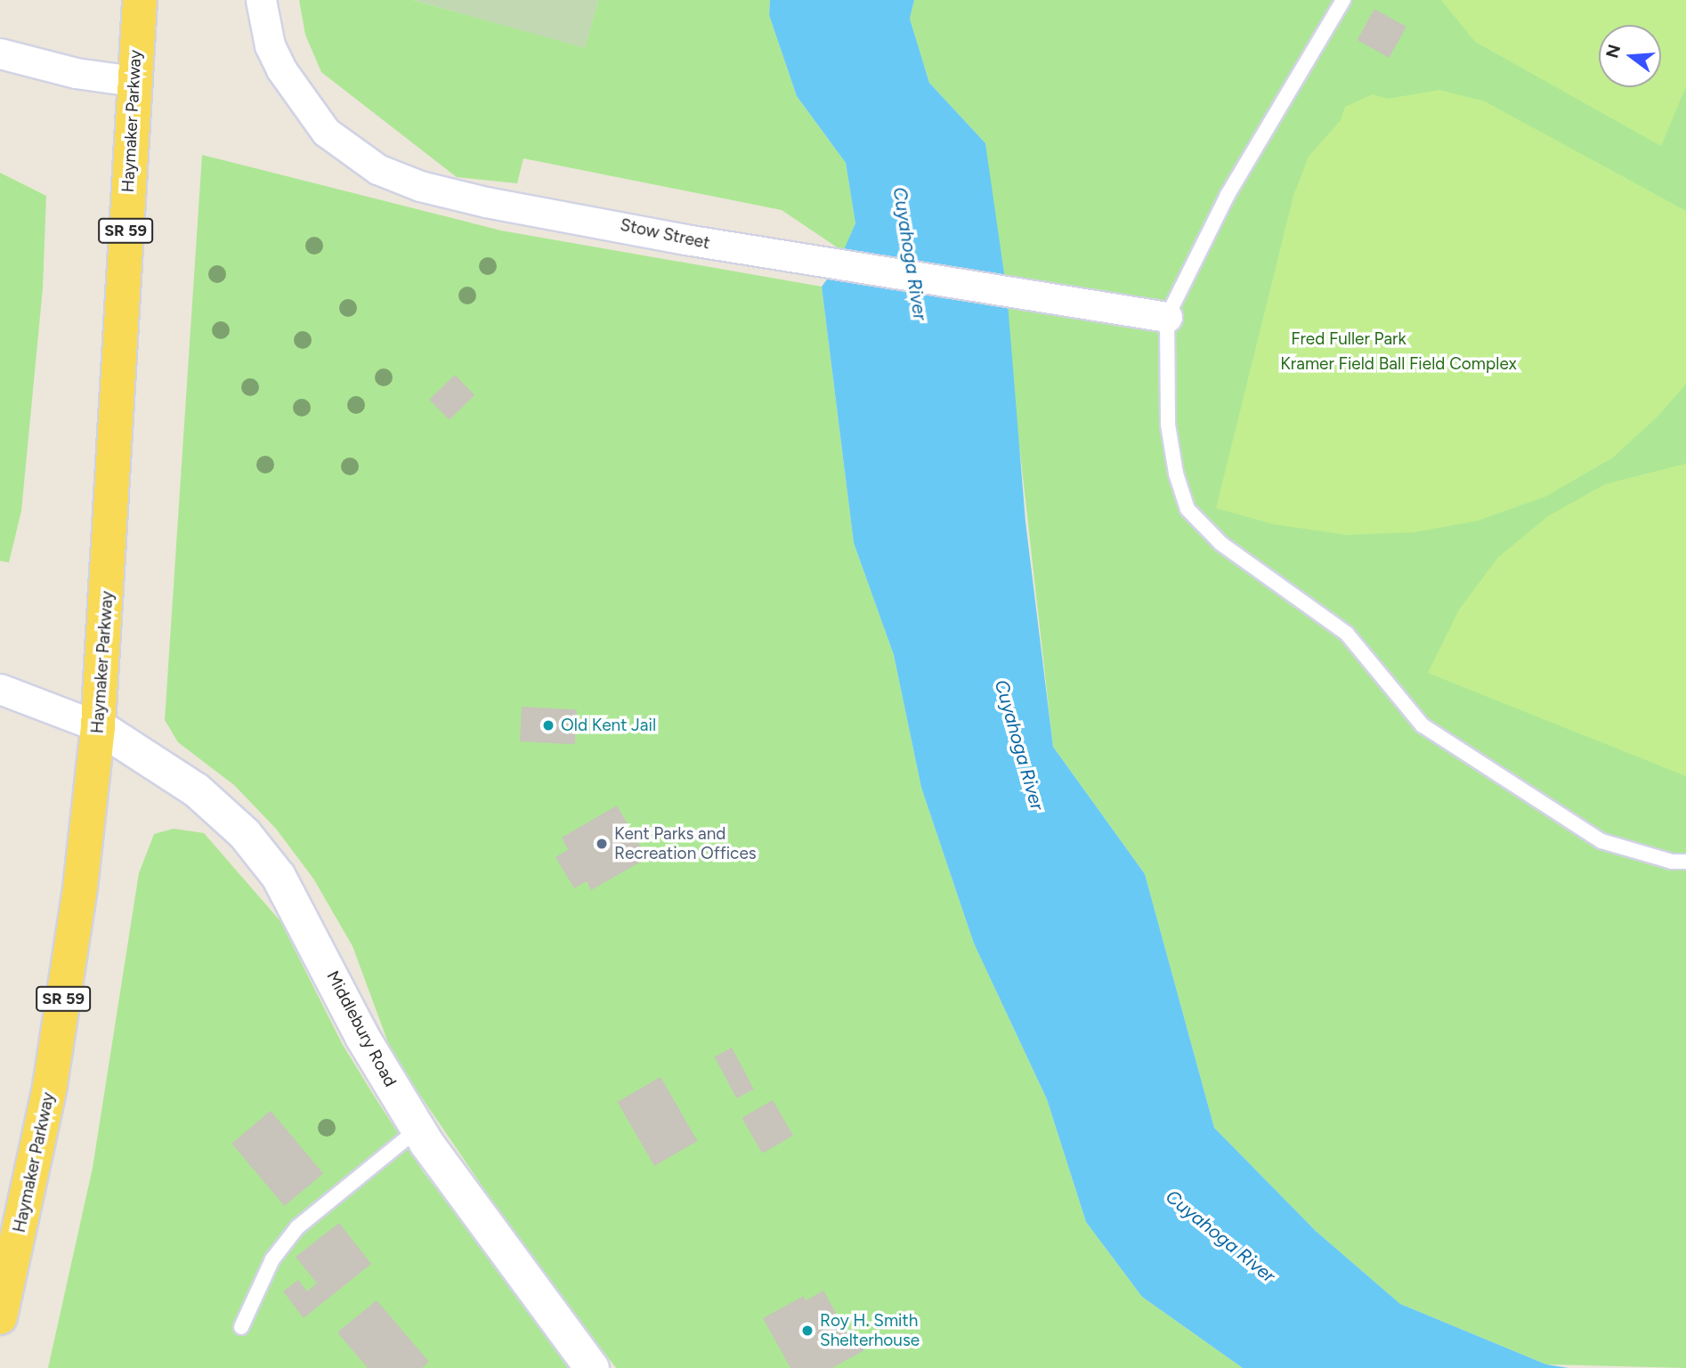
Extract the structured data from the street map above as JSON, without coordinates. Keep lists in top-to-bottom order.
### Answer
{
  "streets": {
    "main road": ["Haymaker Parkway", "SR 59"],
    "street": ["Stow Street", "Middlebury Road"]
  },
  "crossings": [
    ["Haymaker Parkway", "Middlebury Road"]
  ],
  "water": ["Cuyahoga River"],
  "parks": ["Fred Fuller Park", "Kramer Field Ball Field Complex"],
  "places": ["Old Kent Jail", "Kent Parks and Recreation Offices", "Roy H. Smith Shelterhouse"],
  "north": "left"
}
